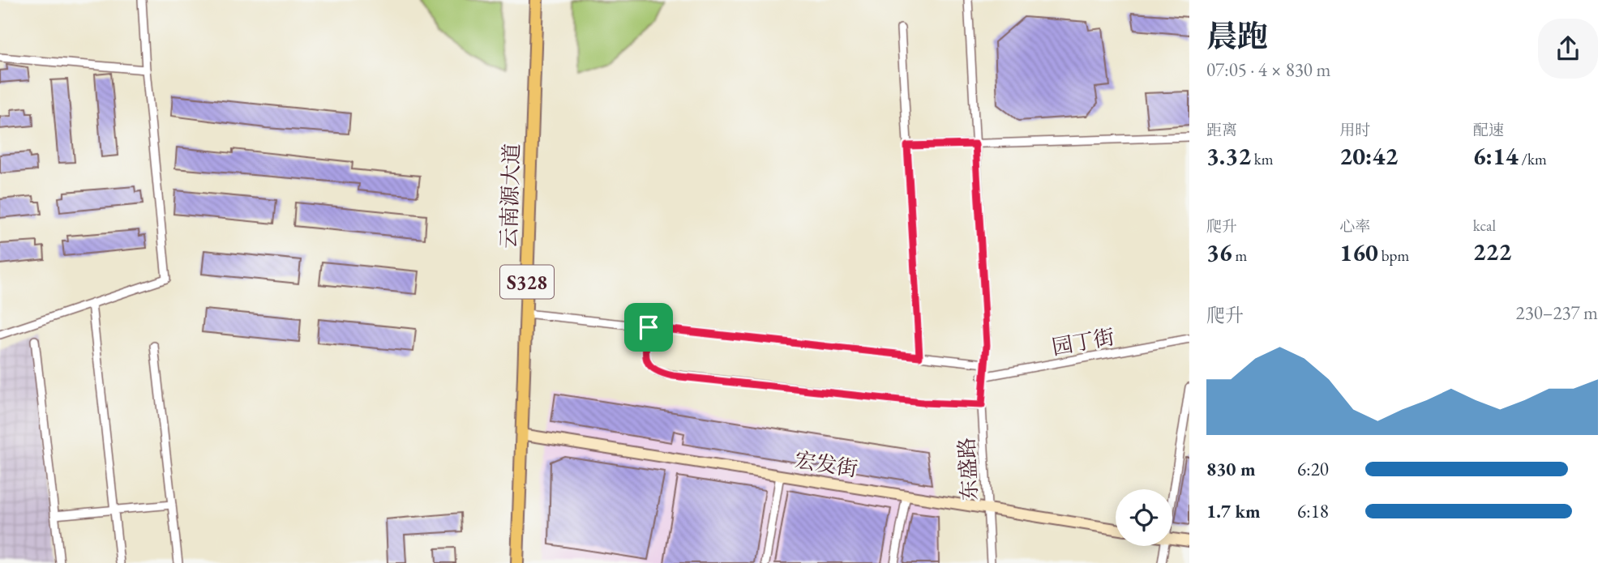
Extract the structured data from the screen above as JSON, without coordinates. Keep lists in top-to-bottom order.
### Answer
{
  "streets": {
    "main road": ["云南源大道", "S328"],
    "street": ["园丁街", "宏发街", "东盛路"]
  },
  "crossings": [
    ["云南源大道", "宏发街"],
    ["园丁街", "东盛路"],
    ["宏发街", "东盛路"]
  ],
  "page": {
    "heading": ["晨跑", "07:05 · 4 × 830 m"],
    "stats": [
      ["距离", "3.32 km"],
      ["用时", "20:42"],
      ["配速", "6:14 /km"],
      ["爬升", "36 m"],
      ["心率", "160 bpm"],
      ["kcal", "222"]
    ],
    "chart": ["爬升", "230–237 m"],
    "list": [
      {
        "name": "830 m",
        "note": "6:20"
      },
      {
        "name": "1.7 km",
        "note": "6:18"
      }
    ]
  }
}
